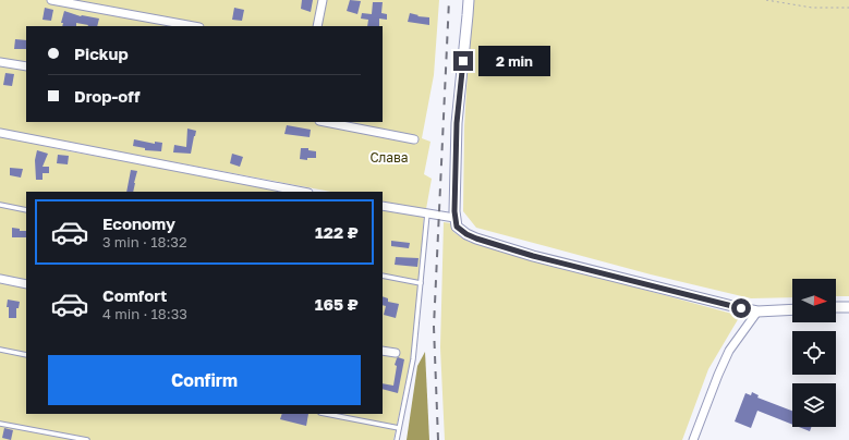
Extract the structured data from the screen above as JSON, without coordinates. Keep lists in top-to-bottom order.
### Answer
{
  "parks": ["Слава"],
  "north": "right",
  "page": {
    "banner": ["Pickup", "Drop-off"],
    "bubble": "2 min",
    "list": [
      {
        "name": "Economy",
        "note": "3 min · 18:32",
        "value": "122 ₽"
      },
      {
        "name": "Comfort",
        "note": "4 min · 18:33",
        "value": "165 ₽"
      }
    ],
    "buttons": "Confirm"
  }
}
